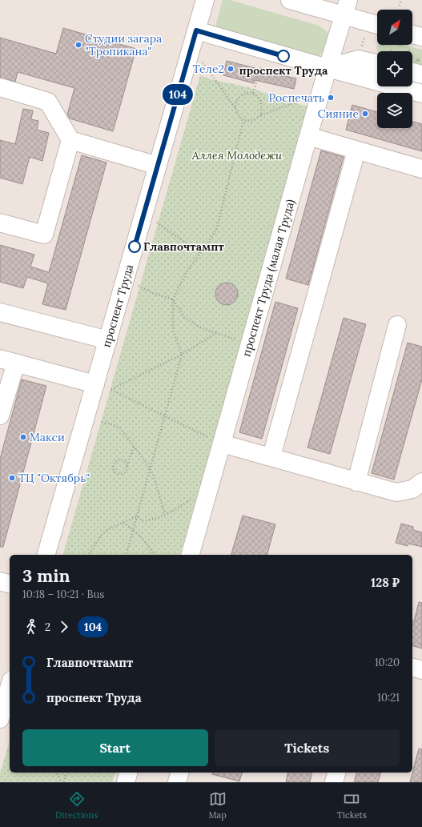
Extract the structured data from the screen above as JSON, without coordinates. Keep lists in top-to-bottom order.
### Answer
{
  "streets": {
    "street": ["проспект Труда (малая Труда)", "проспект Труда"]
  },
  "parks": ["Аллея Молодежи"],
  "places": [
    "Студии загара \"Тропикана\"",
    "проспект Труда",
    "Теле2",
    "Роспечать",
    "Сияние",
    "Главпочтампт",
    "Макси",
    "ТЦ \"Октябрь\""
  ],
  "lines": ["bus line 104"],
  "north": "top right",
  "page": {
    "on_map": "104",
    "heading": ["3 min", "10:18 – 10:21 · Bus", "128 ₽"],
    "legs": ["2", "104"],
    "list": [
      {
        "name": "Главпочтампт",
        "value": "10:20"
      },
      {
        "name": "проспект Труда",
        "value": "10:21"
      }
    ],
    "buttons": ["Start", "Tickets"],
    "tabs": ["Directions", "Map", "Tickets"]
  }
}
